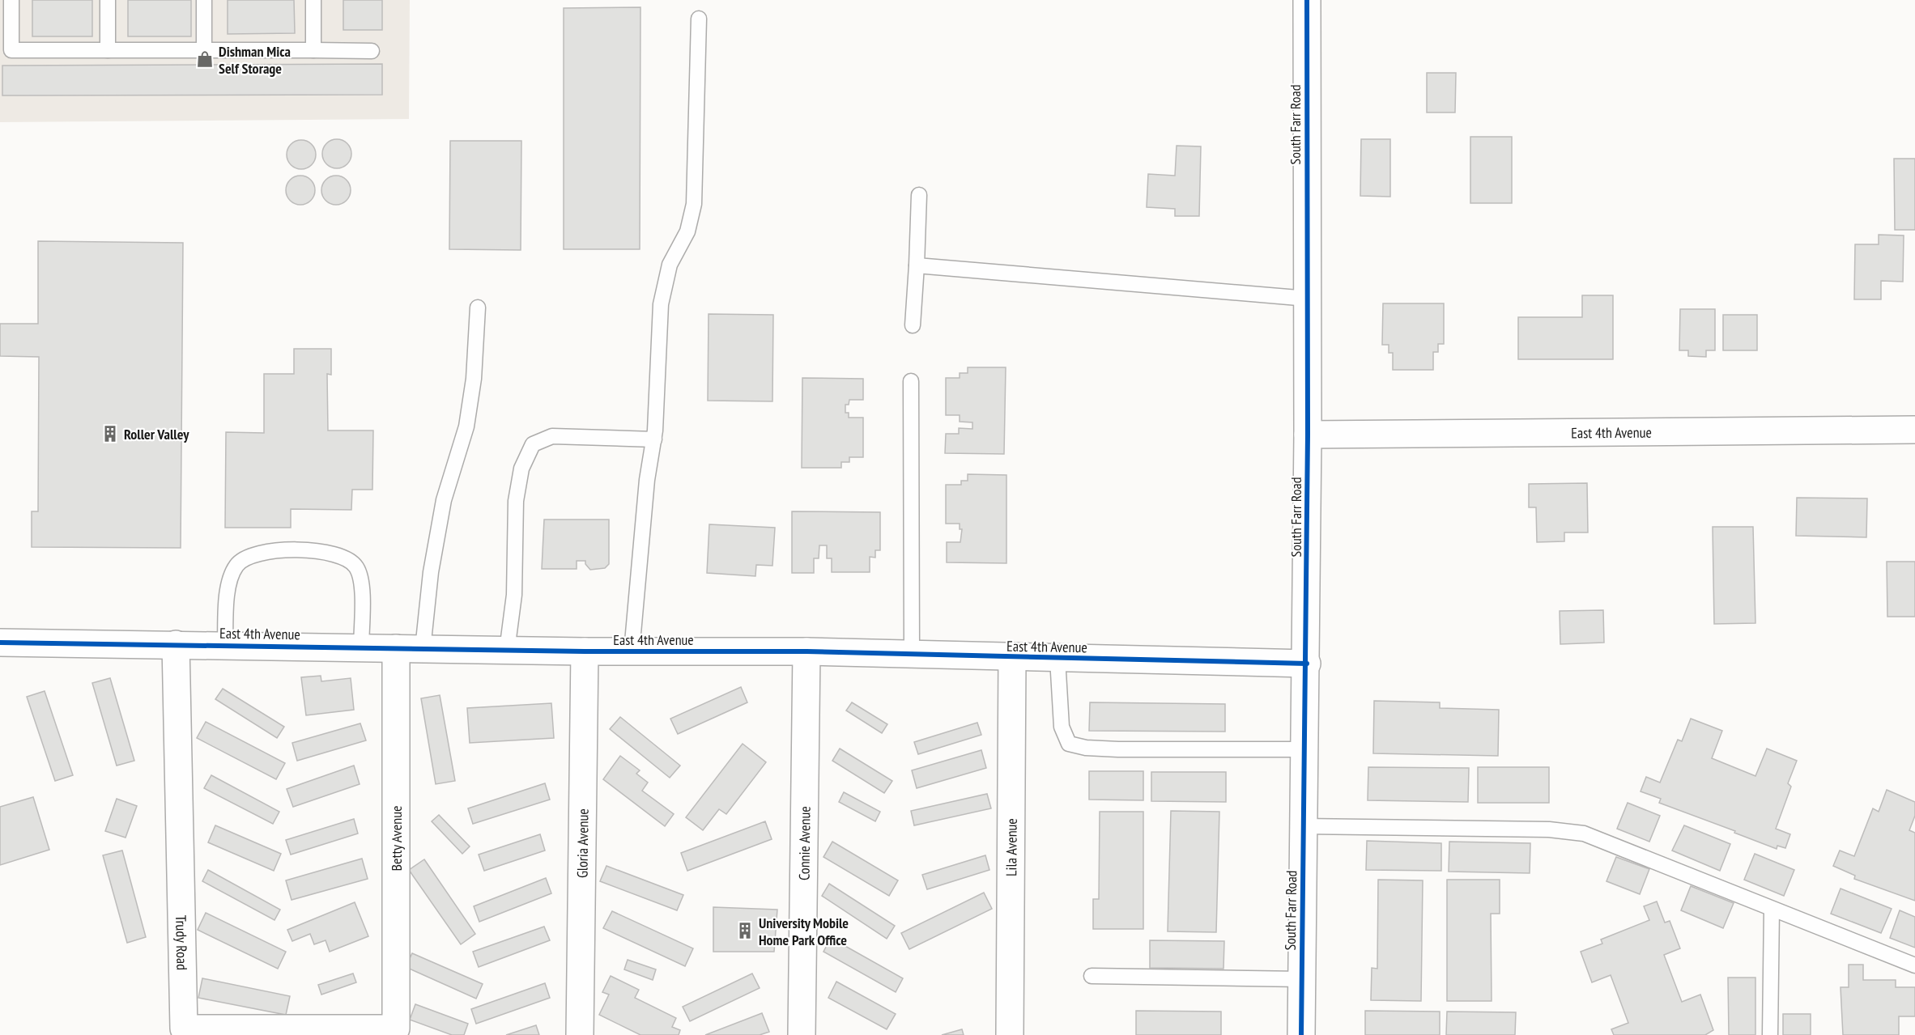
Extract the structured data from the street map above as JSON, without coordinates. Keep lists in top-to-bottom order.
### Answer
{
  "streets": {
    "street": [
      "South Farr Road",
      "East 4th Avenue",
      "Betty Avenue",
      "Gloria Avenue",
      "Connie Avenue",
      "Lila Avenue",
      "Trudy Road"
    ]
  },
  "crossings": [
    ["South Farr Road", "East 4th Avenue"],
    ["East 4th Avenue", "Betty Avenue"],
    ["East 4th Avenue", "Gloria Avenue"],
    ["East 4th Avenue", "Connie Avenue"],
    ["East 4th Avenue", "Lila Avenue"],
    ["East 4th Avenue", "Trudy Road"],
    ["Betty Avenue", "Trudy Road"]
  ],
  "places": {
    "shop": ["Dishman Mica Self Storage"],
    "building": ["Roller Valley", "University Mobile Home Park Office"]
  }
}
